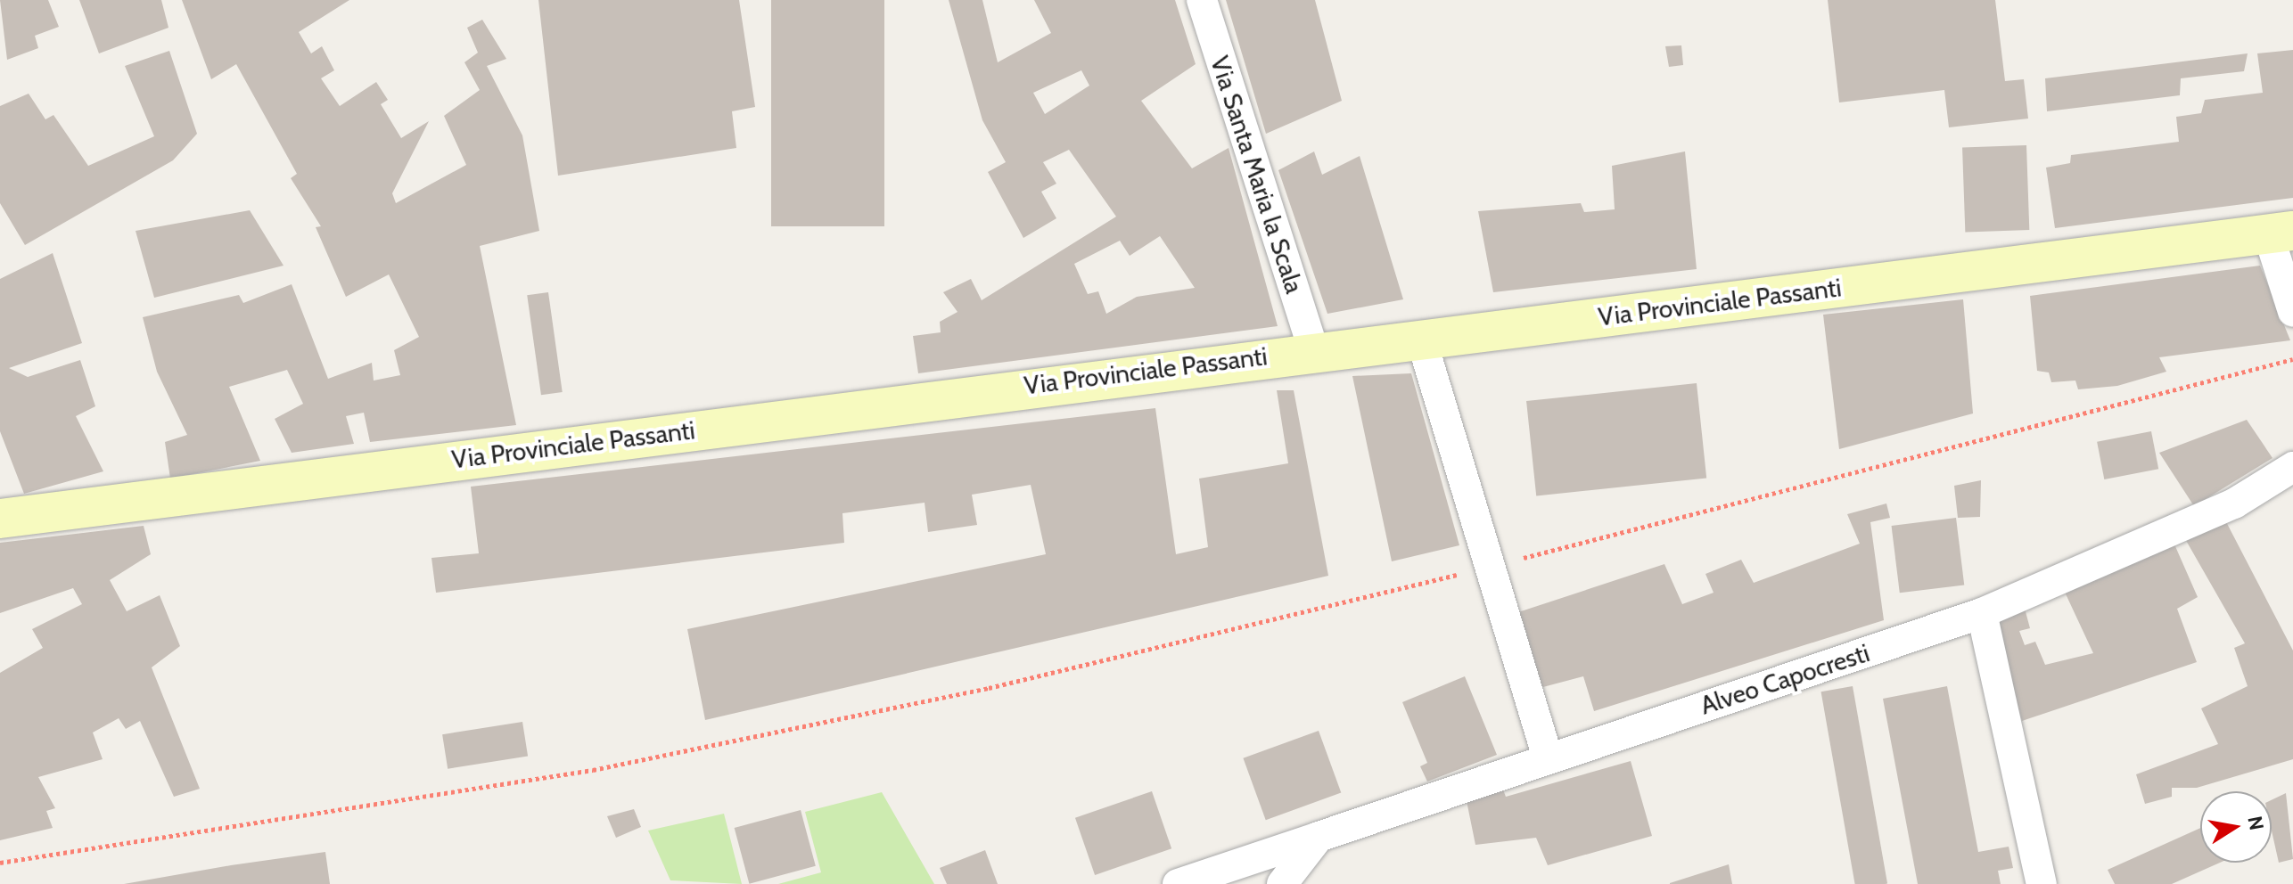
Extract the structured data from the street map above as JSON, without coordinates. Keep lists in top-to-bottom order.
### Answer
{
  "streets": {
    "main road": ["Via Provinciale Passanti"],
    "street": ["Via Santa Maria la Scala", "Alveo Capocresti"]
  },
  "crossings": [
    ["Via Santa Maria la Scala", "Via Provinciale Passanti"]
  ],
  "north": "right"
}
